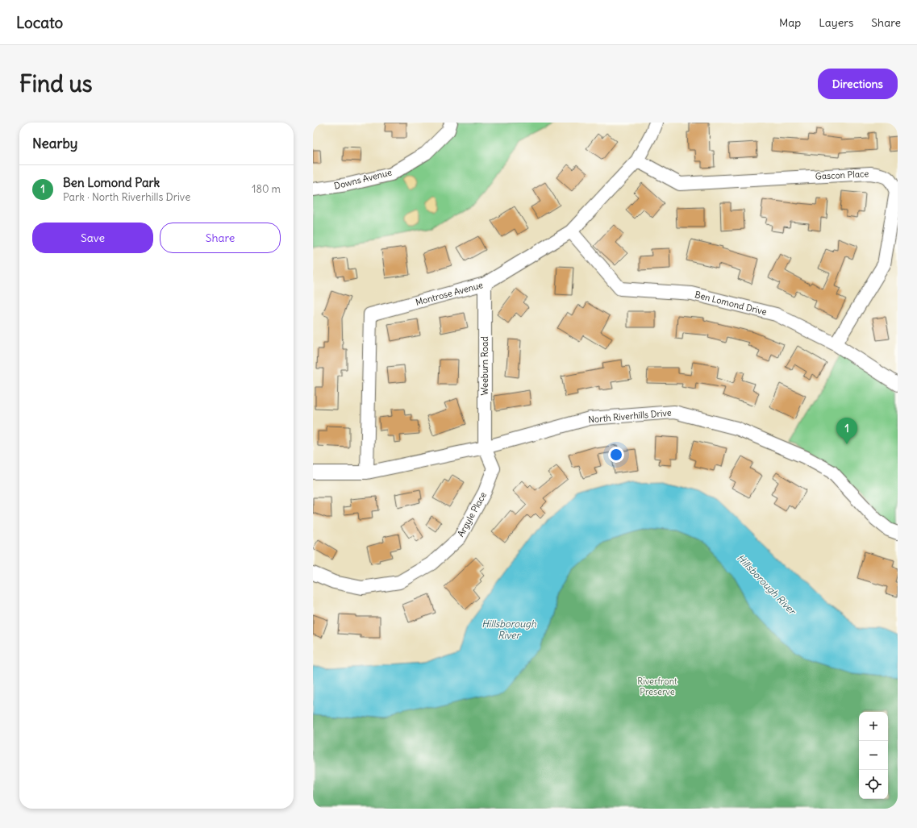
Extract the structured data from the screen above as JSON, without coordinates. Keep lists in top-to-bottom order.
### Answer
{
  "streets": {
    "street": [
      "Gascon Place",
      "Downs Avenue",
      "Montrose Avenue",
      "Ben Lomond Drive",
      "Weeburn Road",
      "North Riverhills Drive",
      "Argyle Place"
    ]
  },
  "crossings": [
    ["Gascon Place", "Montrose Avenue"],
    ["Gascon Place", "Ben Lomond Drive"],
    ["Montrose Avenue", "Ben Lomond Drive"],
    ["Montrose Avenue", "Weeburn Road"],
    ["Montrose Avenue", "North Riverhills Drive"],
    ["Weeburn Road", "North Riverhills Drive"],
    ["Weeburn Road", "Argyle Place"],
    ["North Riverhills Drive", "Argyle Place"]
  ],
  "water": ["Hillsborough River"],
  "parks": ["Riverfront Preserve"],
  "page": {
    "header": "Locato",
    "nav": ["Map", "Layers", "Share"],
    "buttons": [
      "Directions",
      ["Save", "Share"]
    ],
    "title": "Find us",
    "heading": "Nearby",
    "list": [
      {
        "mark": "1",
        "name": "Ben Lomond Park",
        "note": "Park · North Riverhills Drive",
        "value": "180 m"
      }
    ],
    "pins": "1",
    "map_buttons": ["+", "−"]
  }
}
